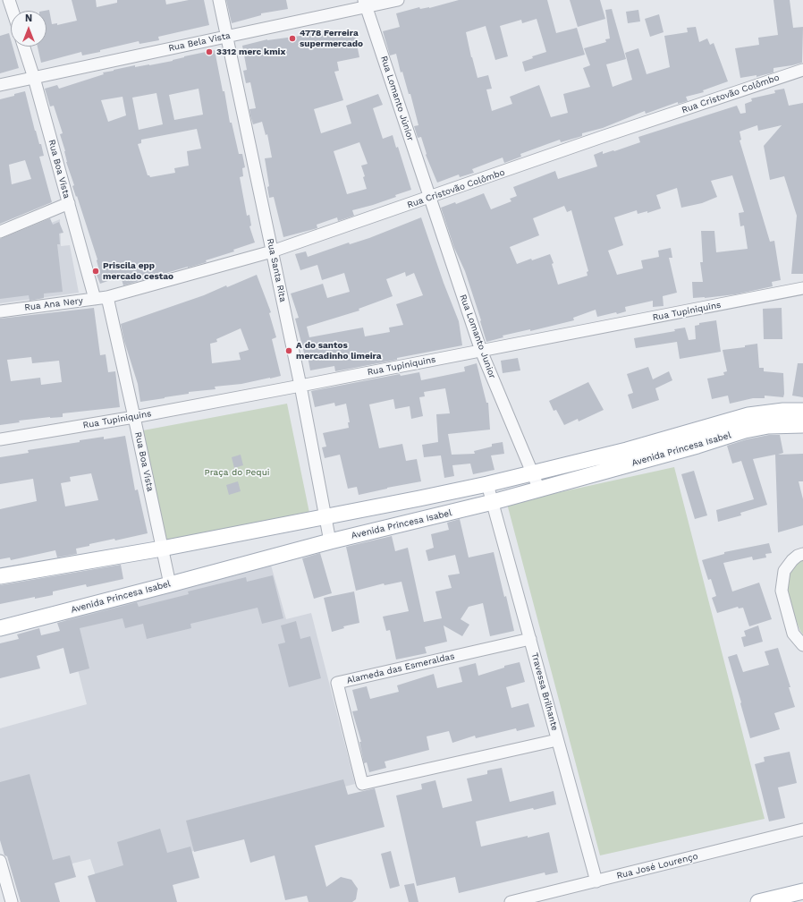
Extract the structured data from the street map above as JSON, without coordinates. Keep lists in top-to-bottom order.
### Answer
{
  "streets": {
    "main road": ["Avenida Princesa Isabel"],
    "street": [
      "Rua Bela Vista",
      "Rua Cristovão Colômbo",
      "Rua Lomanto Júnior",
      "Rua Boa Vista",
      "Rua Santa Rita",
      "Rua Ana Nery",
      "Rua Tupiniquins",
      "Rua Lomanto Junior",
      "Alameda das Esmeraldas",
      "Travessa Brilhante",
      "Rua José Lourenço"
    ]
  },
  "crossings": [
    ["Rua Bela Vista", "Rua Lomanto Júnior"],
    ["Rua Bela Vista", "Rua Boa Vista"],
    ["Rua Bela Vista", "Rua Santa Rita"],
    ["Rua Cristovão Colômbo", "Rua Lomanto Júnior"],
    ["Rua Cristovão Colômbo", "Rua Boa Vista"],
    ["Rua Cristovão Colômbo", "Rua Santa Rita"],
    ["Rua Cristovão Colômbo", "Rua Ana Nery"],
    ["Rua Cristovão Colômbo", "Rua Lomanto Junior"],
    ["Rua Lomanto Júnior", "Rua Lomanto Junior"],
    ["Rua Boa Vista", "Rua Ana Nery"],
    ["Rua Boa Vista", "Rua Tupiniquins"],
    ["Rua Boa Vista", "Avenida Princesa Isabel"],
    ["Rua Santa Rita", "Rua Tupiniquins"],
    ["Rua Santa Rita", "Avenida Princesa Isabel"],
    ["Rua Tupiniquins", "Rua Lomanto Junior"],
    ["Rua Lomanto Junior", "Avenida Princesa Isabel"],
    ["Avenida Princesa Isabel", "Travessa Brilhante"],
    ["Alameda das Esmeraldas", "Travessa Brilhante"],
    ["Travessa Brilhante", "Rua José Lourenço"]
  ],
  "parks": ["Praça do Pequi"],
  "places": [
    "4778 Ferreira supermercado",
    "3312 merc kmix",
    "Priscila epp mercado cestao",
    "A do santos mercadinho limeira"
  ],
  "north": "top"
}
